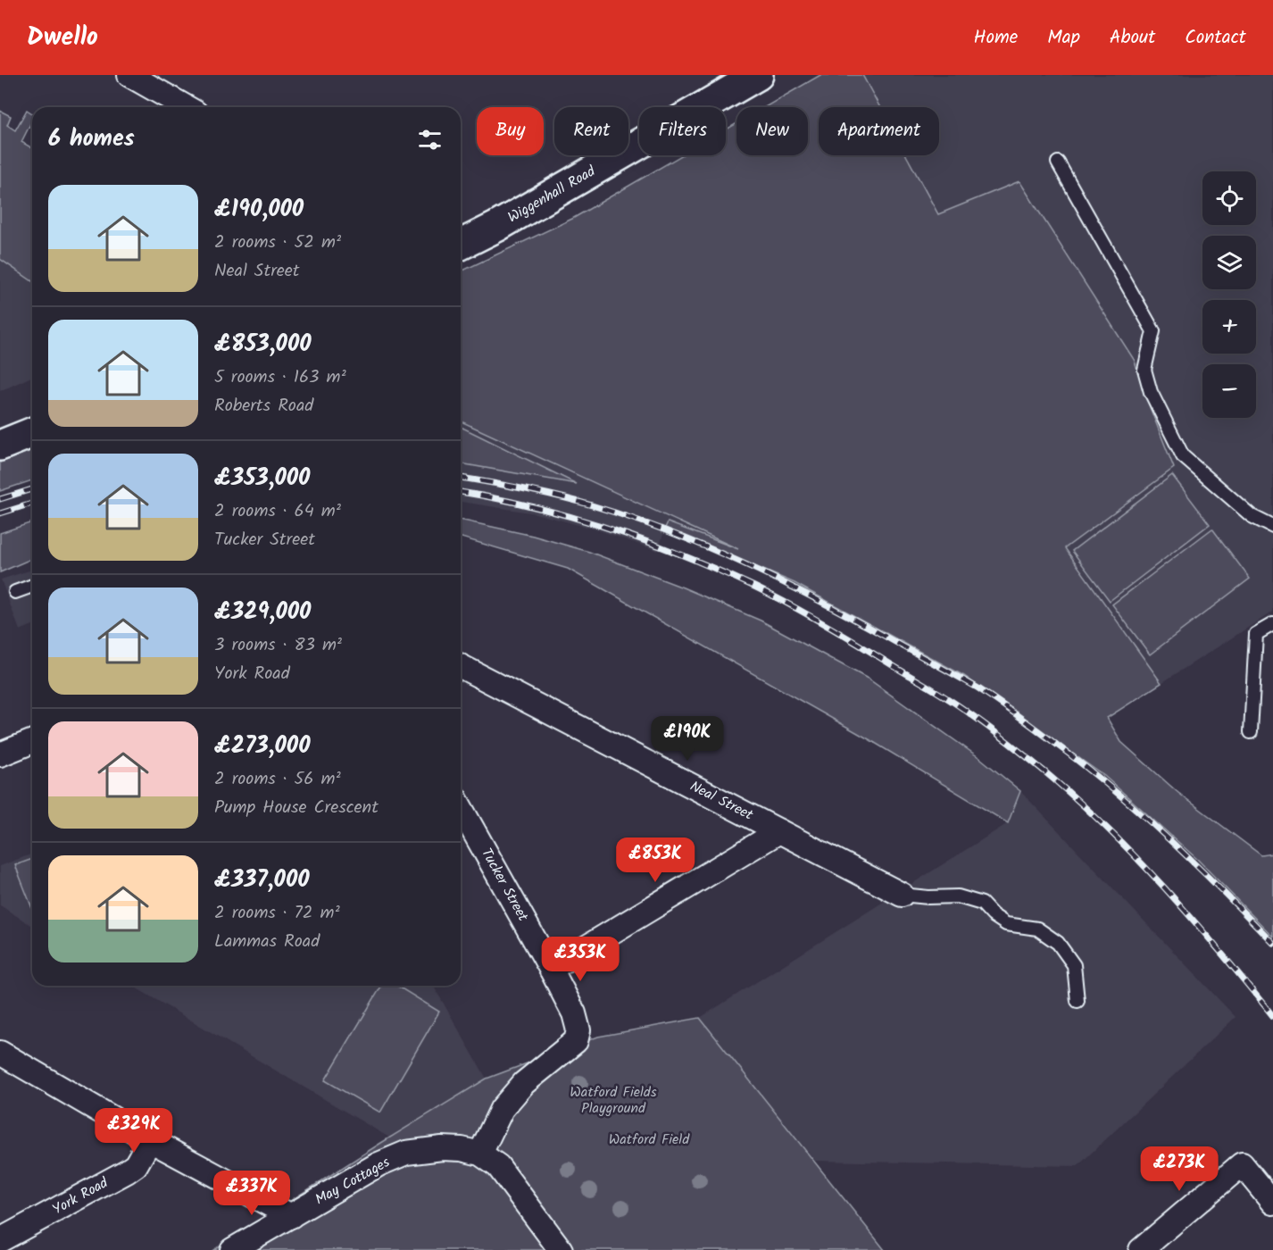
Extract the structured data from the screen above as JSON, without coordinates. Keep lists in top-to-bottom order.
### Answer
{
  "streets": {
    "main road": ["Wiggenhall Road"],
    "street": [
      "Neal Street",
      "Tucker Street",
      "May Cottages",
      "York Road"
    ]
  },
  "crossings": [
    ["Tucker Street", "May Cottages"]
  ],
  "parks": ["Watford Fields Playground", "Watford Field"],
  "page": {
    "header": "Dwello",
    "nav": [
      "Home",
      "Map",
      "About",
      "Contact"
    ],
    "chip": [
      "Buy",
      "Rent",
      "Filters",
      "New",
      "Apartment"
    ],
    "heading": "6 homes",
    "map_buttons": ["+", "−"],
    "list": [
      {
        "name": "£190,000",
        "note": "2 rooms · 52 m² · Neal Street"
      },
      {
        "name": "£853,000",
        "note": "5 rooms · 163 m² · Roberts Road"
      },
      {
        "name": "£353,000",
        "note": "2 rooms · 64 m² · Tucker Street"
      },
      {
        "name": "£329,000",
        "note": "3 rooms · 83 m² · York Road"
      },
      {
        "name": "£273,000",
        "note": "2 rooms · 56 m² · Pump House Crescent"
      },
      {
        "name": "£337,000",
        "note": "2 rooms · 72 m² · Lammas Road"
      }
    ],
    "price": [
      "£190K",
      "£853K",
      "£353K",
      "£329K",
      "£273K",
      "£337K"
    ]
  }
}
